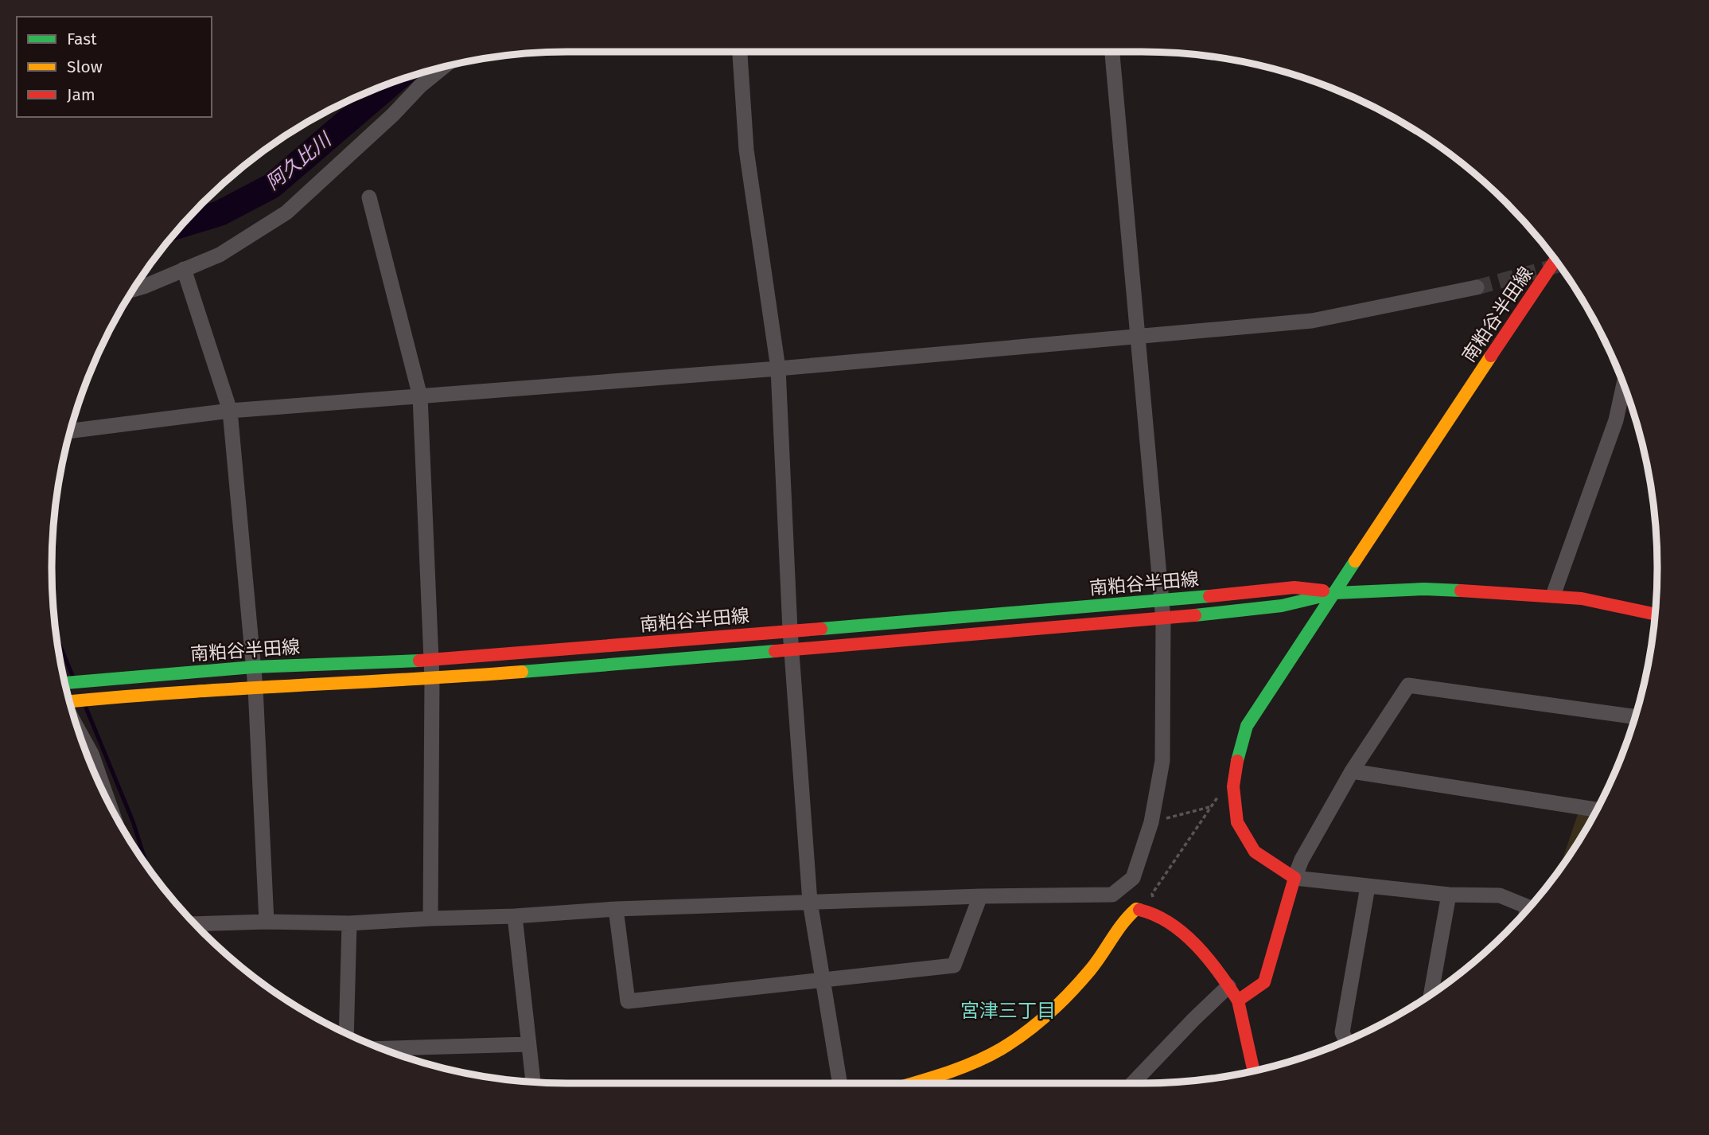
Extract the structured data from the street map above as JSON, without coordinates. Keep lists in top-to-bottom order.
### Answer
{
  "streets": {
    "main road": ["南粕谷半田線"]
  },
  "districts": ["宮津三丁目"],
  "water": ["阿久比川"],
  "legend": ["Fast", "Slow", "Jam"]
}
